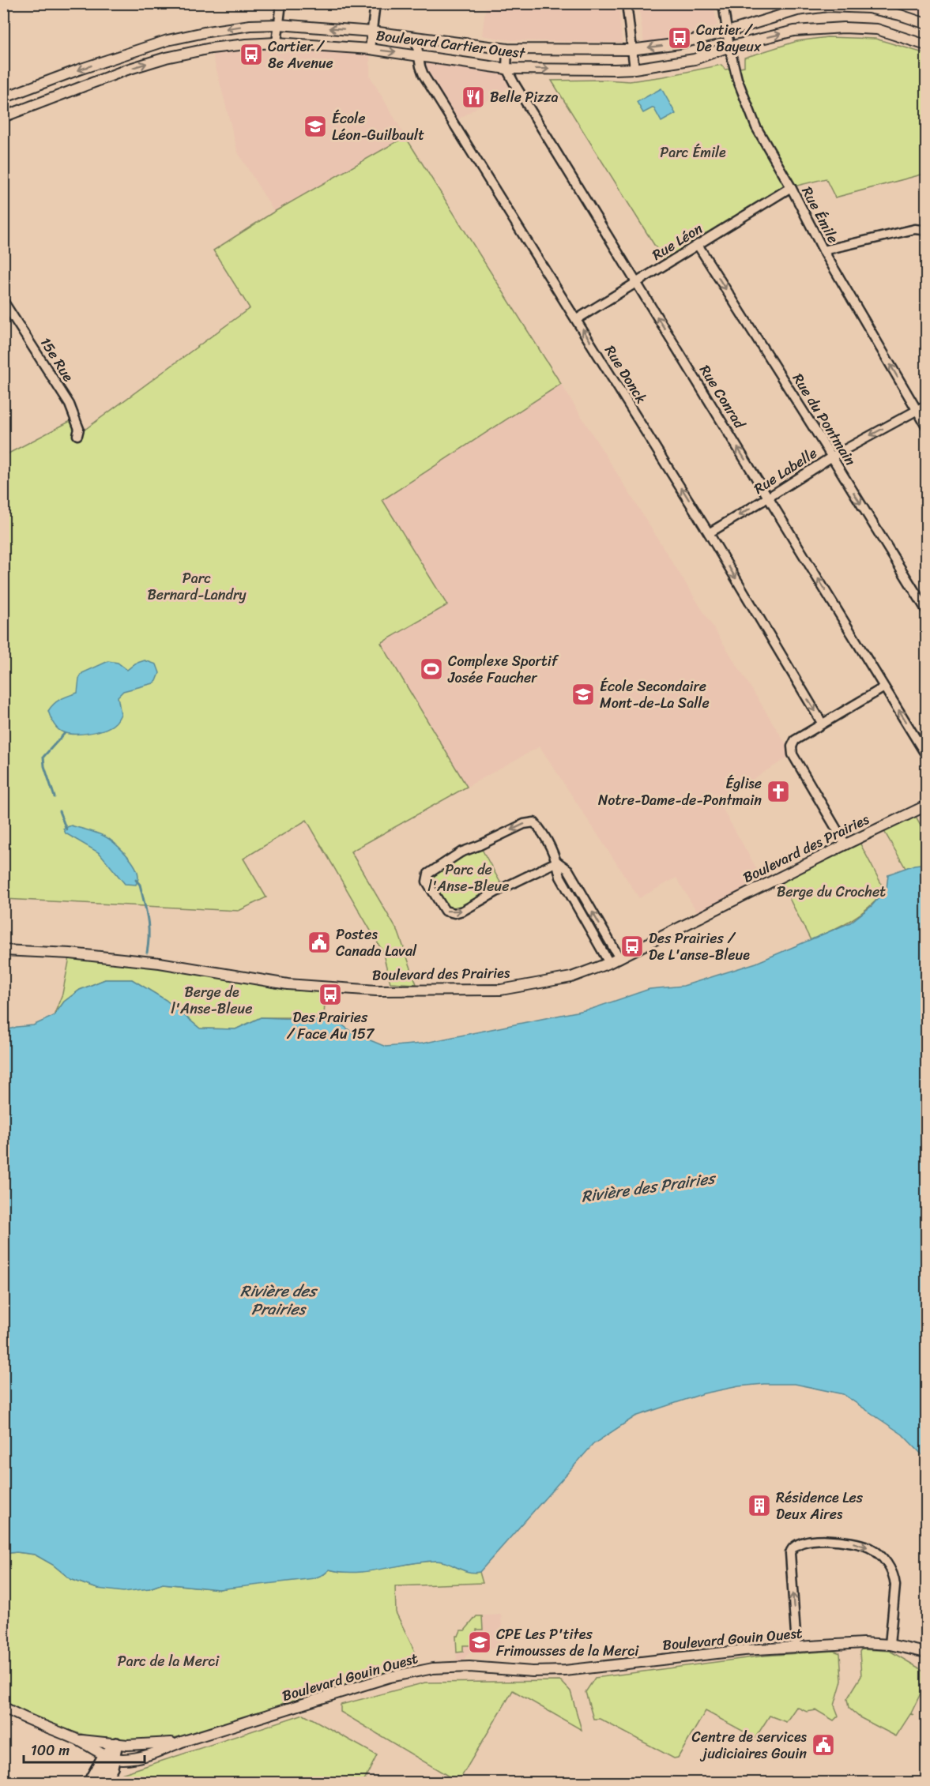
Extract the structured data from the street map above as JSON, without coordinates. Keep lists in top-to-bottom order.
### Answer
{
  "streets": {
    "street": [
      "Boulevard Cartier Ouest",
      "Rue Émile",
      "Rue Léon",
      "15e Rue",
      "Rue Donck",
      "Rue Conrad",
      "Rue du Pontmain",
      "Rue Labelle",
      "Boulevard des Prairies",
      "Boulevard Gouin Ouest"
    ]
  },
  "crossings": [
    ["Boulevard Cartier Ouest", "Rue Émile"],
    ["Boulevard Cartier Ouest", "Rue Donck"],
    ["Boulevard Cartier Ouest", "Rue Conrad"],
    ["Rue Émile", "Rue Léon"],
    ["Rue Émile", "Rue Labelle"],
    ["Rue Léon", "Rue Donck"],
    ["Rue Léon", "Rue Conrad"],
    ["Rue Léon", "Rue du Pontmain"],
    ["Rue Donck", "Rue Labelle"],
    ["Rue Conrad", "Rue Labelle"],
    ["Rue du Pontmain", "Rue Labelle"]
  ],
  "one_way": [
    "Rue Émile",
    "Rue Conrad",
    "Rue du Pontmain",
    "Rue Labelle"
  ],
  "water": ["Rivière des Prairies"],
  "parks": [
    "Parc Émile",
    "Parc Bernard-Landry",
    "Parc de l'Anse-Bleue",
    "Berge du Crochet",
    "Berge de l'Anse-Bleue",
    "Parc de la Merci"
  ],
  "places": {
    "bus stop": [
      "Cartier / De Bayeux",
      "Cartier / 8e Avenue",
      "Des Prairies / De L'anse-Bleue",
      "Des Prairies / Face Au 157"
    ],
    "restaurant": ["Belle Pizza"],
    "school or university": ["École Léon-Guilbault", "École Secondaire Mont-de-La Salle", "CPE Les P'tites Frimousses de la Merci"],
    "sports": ["Complexe Sportif Josée Faucher"],
    "church": ["Église Notre-Dame-de-Pontmain"],
    "public building": ["Postes Canada Laval", "Centre de services judiciaires Gouin"],
    "building": ["Résidence Les Deux Aires"]
  },
  "scale_bar": "100 m"
}
